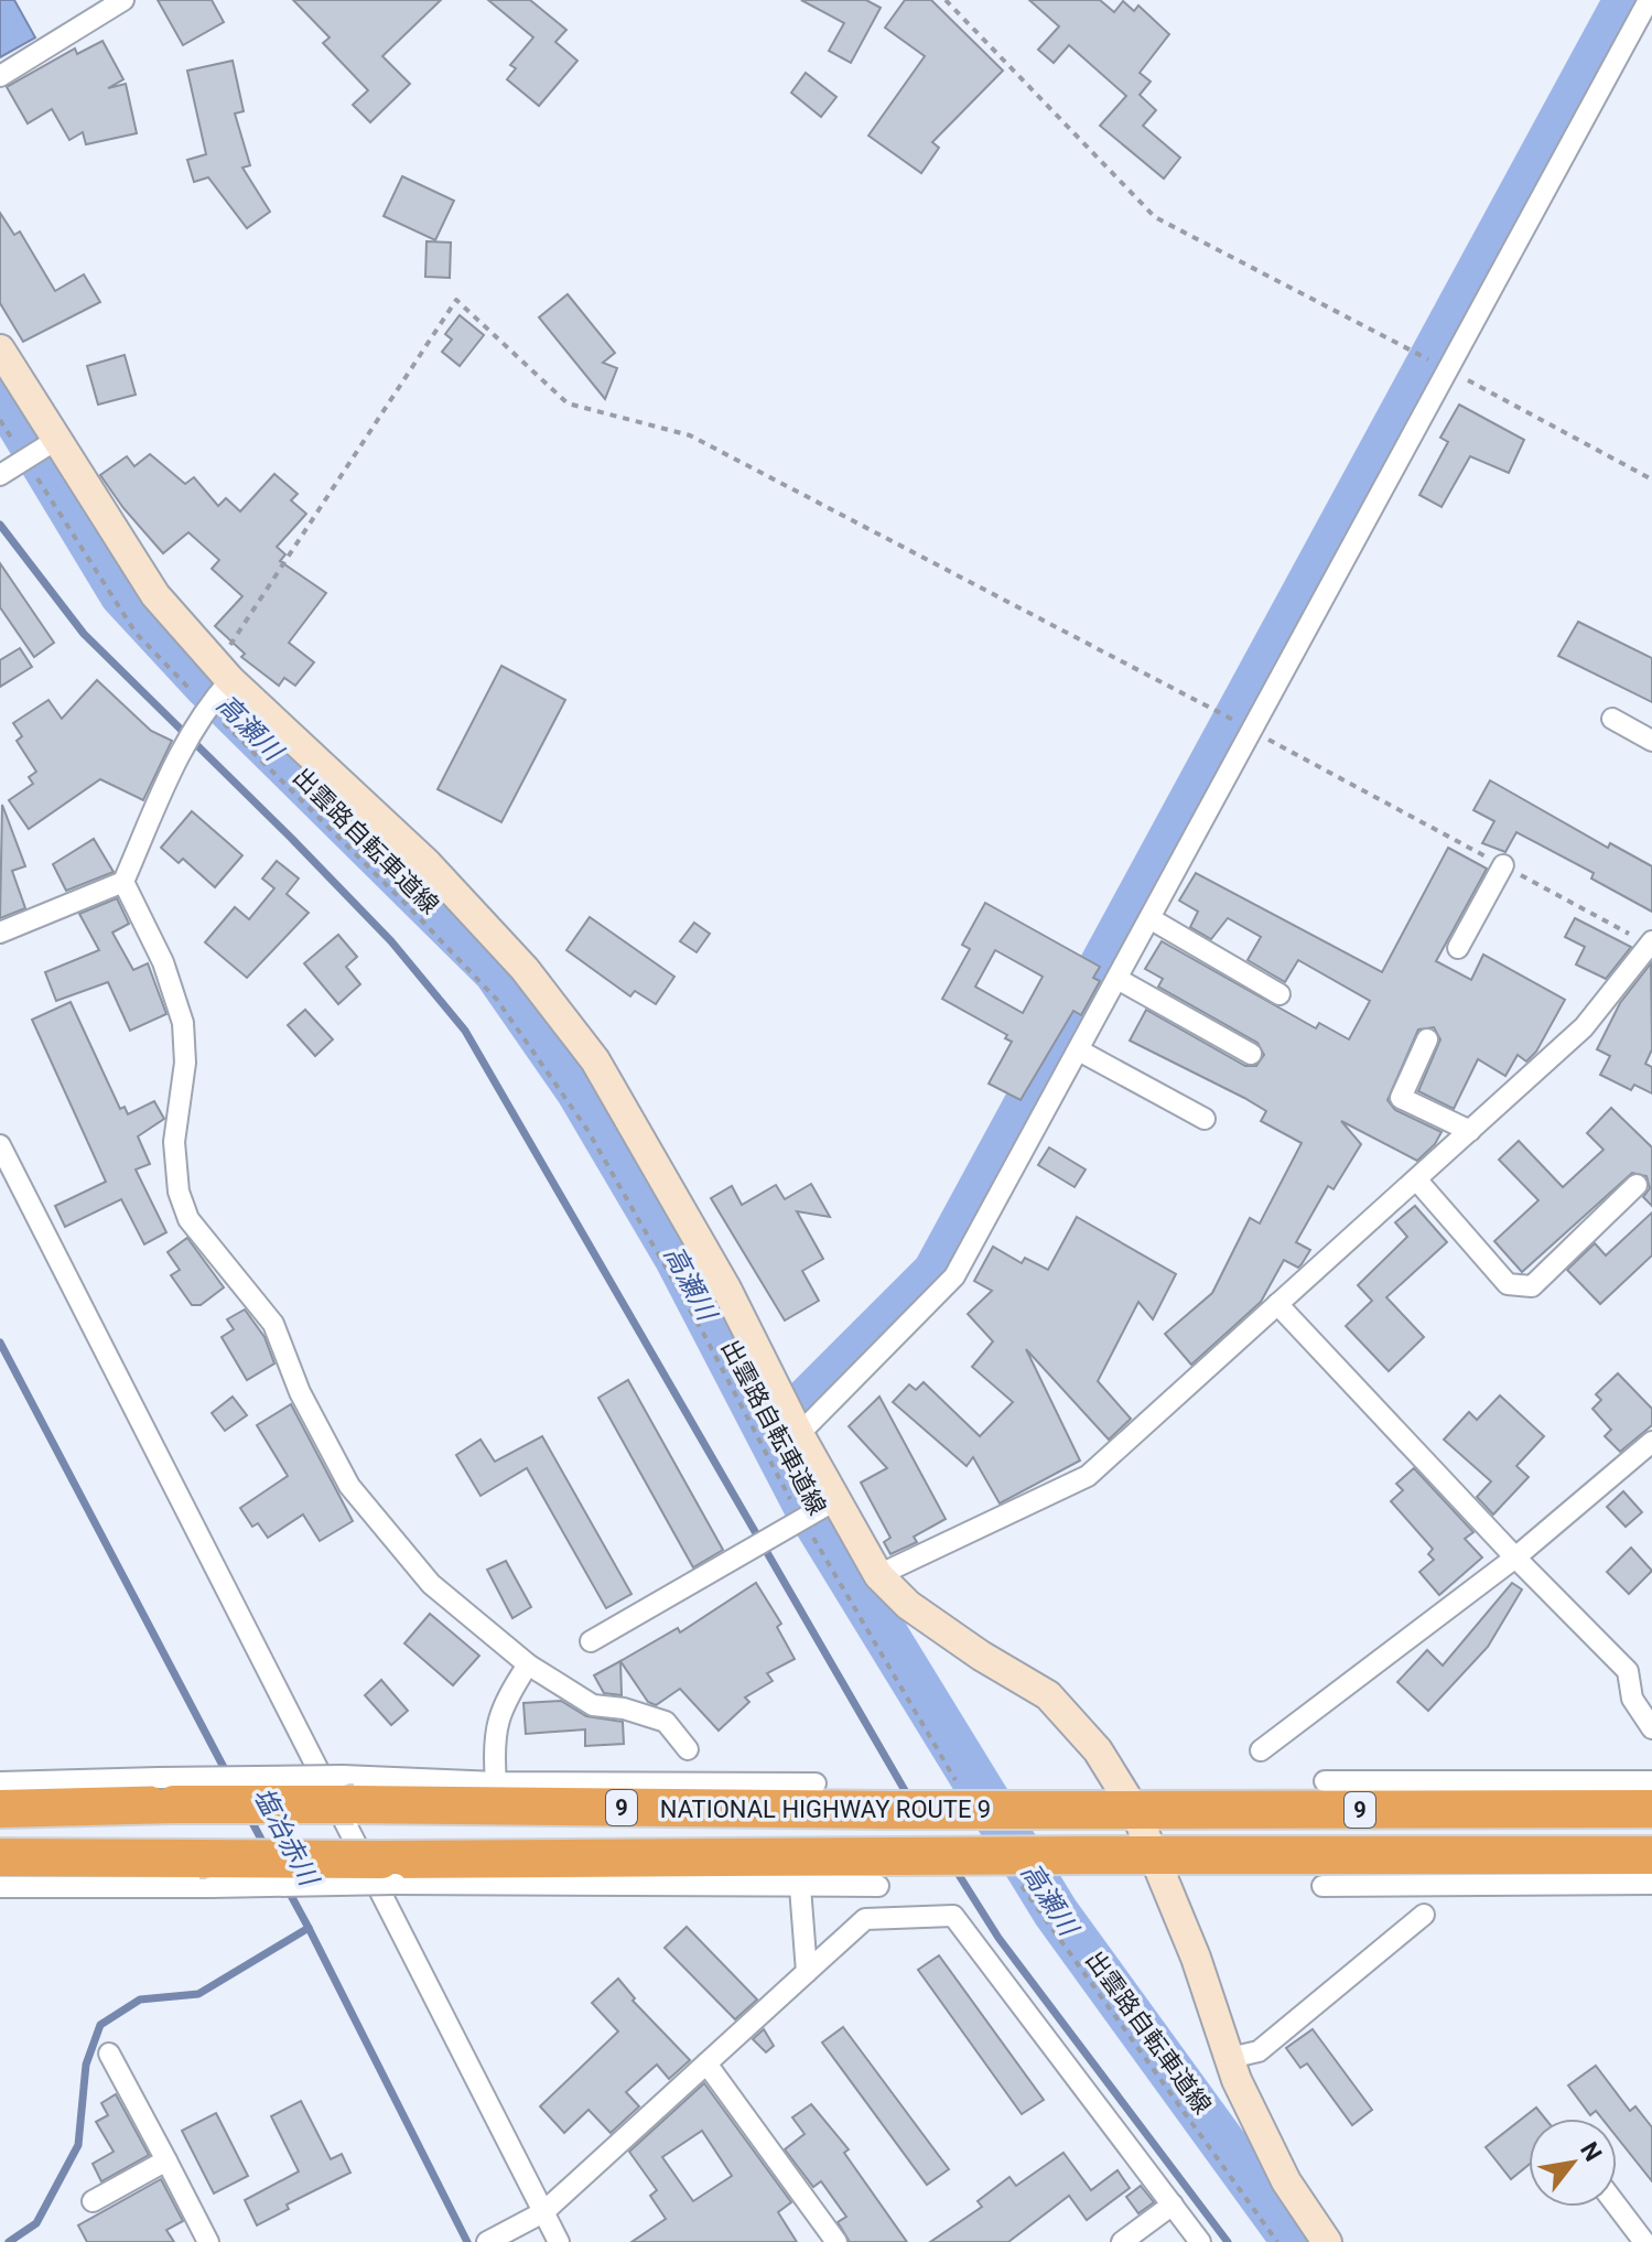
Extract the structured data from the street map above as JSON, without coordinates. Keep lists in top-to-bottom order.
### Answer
{
  "streets": {
    "highway": ["9", "NATIONAL HIGHWAY ROUTE 9"],
    "path": ["出雲路自転車道線"]
  },
  "water": ["高瀬川", "塩冶赤川"],
  "north": "top right"
}
